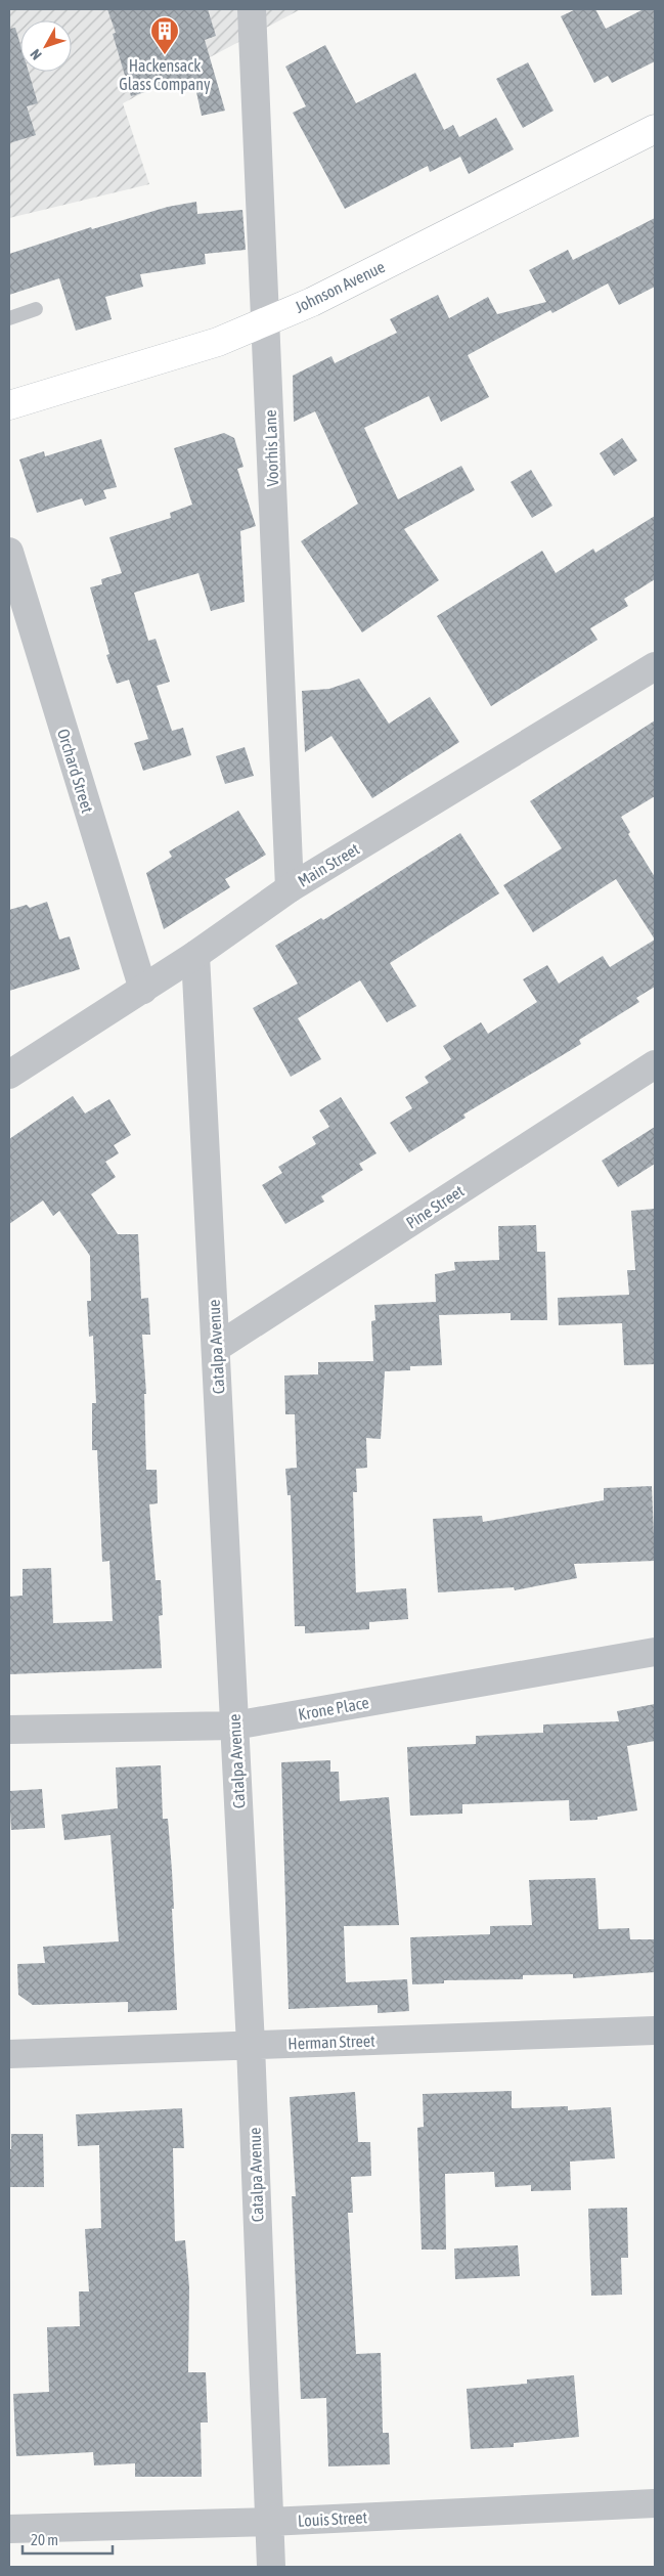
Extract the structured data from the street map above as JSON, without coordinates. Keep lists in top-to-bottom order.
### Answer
{
  "streets": {
    "main road": ["Johnson Avenue"],
    "street": [
      "Voorhis Lane",
      "Orchard Street",
      "Main Street",
      "Pine Street",
      "Catalpa Avenue",
      "Krone Place",
      "Herman Street",
      "Louis Street"
    ]
  },
  "crossings": [
    ["Johnson Avenue", "Voorhis Lane"],
    ["Voorhis Lane", "Main Street"],
    ["Orchard Street", "Main Street"],
    ["Main Street", "Catalpa Avenue"],
    ["Pine Street", "Catalpa Avenue"],
    ["Catalpa Avenue", "Krone Place"],
    ["Catalpa Avenue", "Herman Street"],
    ["Catalpa Avenue", "Louis Street"]
  ],
  "places": {
    "building": ["Hackensack Glass Company"]
  },
  "scale_bar": "20 m",
  "north": "bottom left"
}
